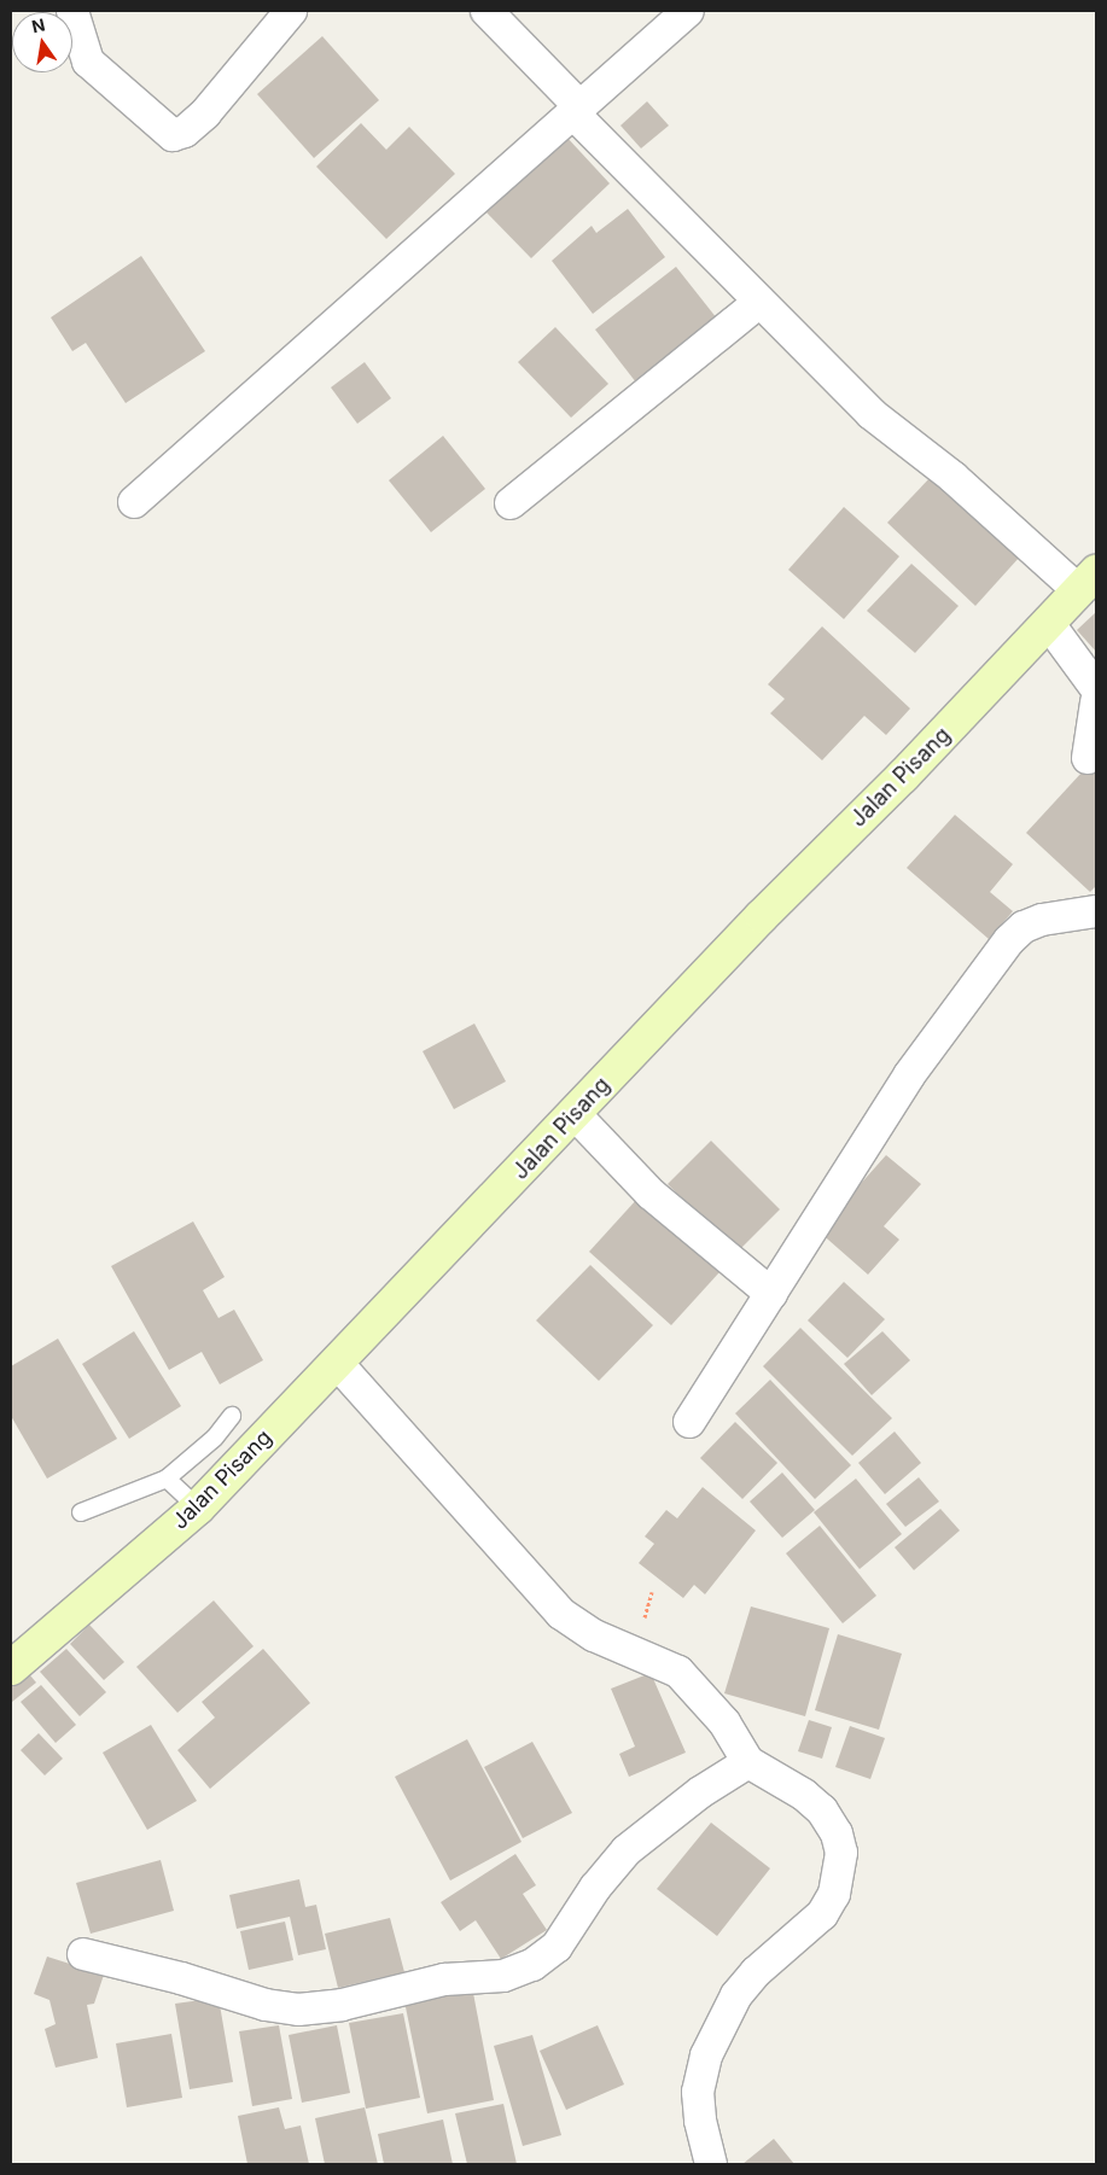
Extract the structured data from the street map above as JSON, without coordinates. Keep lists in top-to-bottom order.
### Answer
{
  "streets": {
    "street": ["Jalan Pisang"]
  },
  "north": "top"
}
